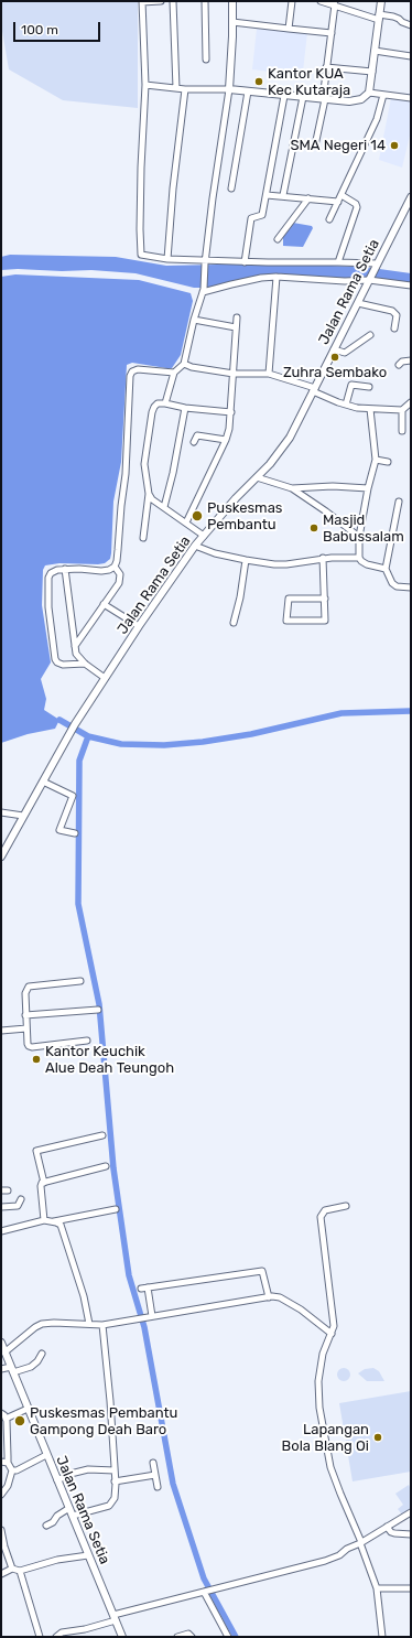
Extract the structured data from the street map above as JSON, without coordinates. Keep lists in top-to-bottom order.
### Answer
{
  "streets": {
    "street": ["Jalan Rama Setia"]
  },
  "places": [
    "Kantor KUA Kec Kutaraja",
    "SMA Negeri 14",
    "Zuhra Sembako",
    "Puskesmas Pembantu",
    "Masjid Babussalam",
    "Kantor Keuchik Alue Deah Teungoh",
    "Puskesmas Pembantu Gampong Deah Baro",
    "Lapangan Bola Blang Oi"
  ],
  "scale_bar": "100 m"
}
